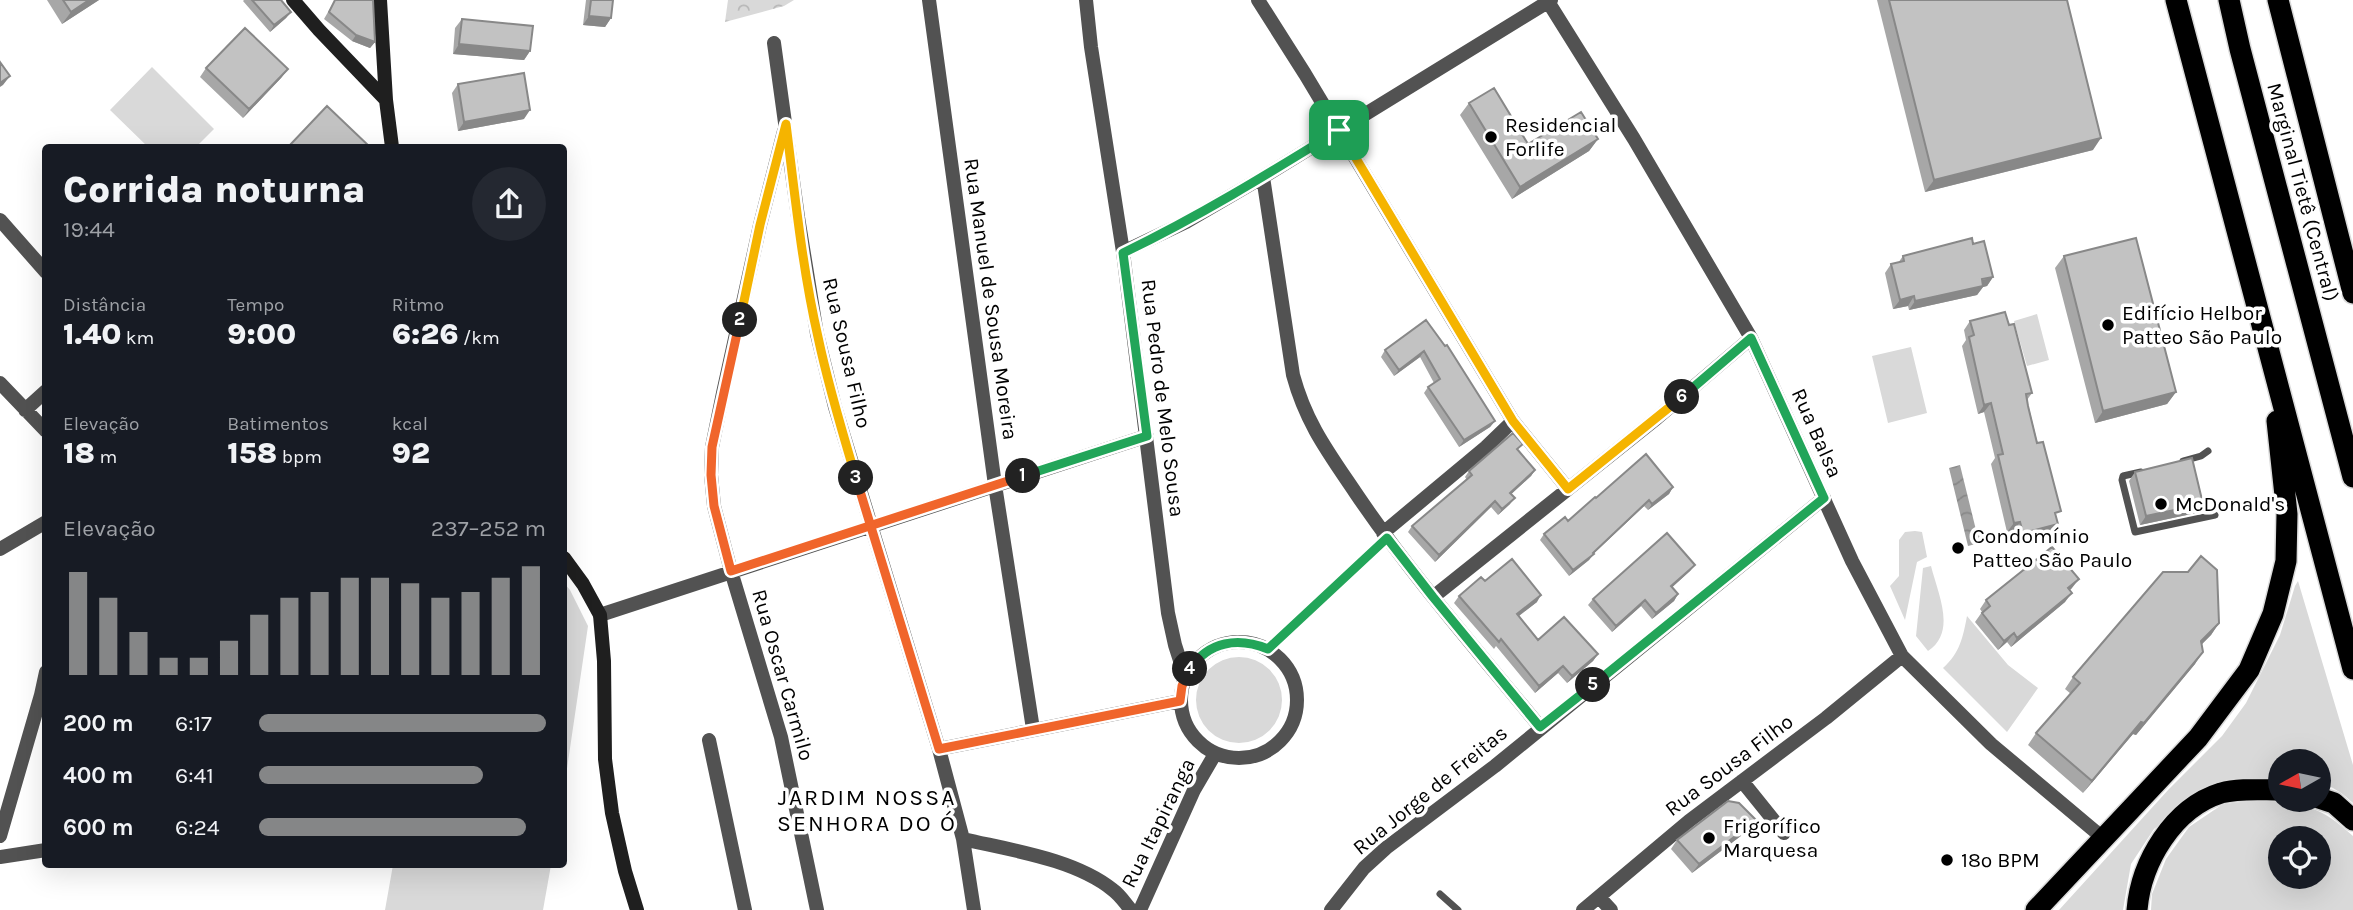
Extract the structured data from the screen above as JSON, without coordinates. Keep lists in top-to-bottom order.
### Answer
{
  "streets": {
    "highway": ["Marginal Tietê (Central)"],
    "street": [
      "Rua Manuel de Sousa Moreira",
      "Rua Sousa Filho",
      "Rua Pedro de Melo Sousa",
      "Rua Balsa",
      "Rua Oscar Carmilo",
      "Rua Jorge de Freitas",
      "Rua Itapiranga"
    ]
  },
  "crossings": [
    ["Rua Sousa Filho", "Rua Balsa"],
    ["Rua Sousa Filho", "Rua Oscar Carmilo"],
    ["Rua Pedro de Melo Sousa", "Rua Itapiranga"],
    ["Rua Balsa", "Rua Jorge de Freitas"]
  ],
  "districts": ["JARDIM NOSSA SENHORA DO Ó"],
  "places": [
    "Residencial Forlife",
    "Edifício Helbor Patteo São Paulo",
    "McDonald's",
    "Condomínio Patteo São Paulo",
    "Frigorífico Marquesa",
    "18º BPM"
  ],
  "north": "left",
  "page": {
    "heading": ["Corrida noturna", "19:44"],
    "stats": [
      ["Distância", "1.40 km"],
      ["Tempo", "9:00"],
      ["Ritmo", "6:26 /km"],
      ["Elevação", "18 m"],
      ["Batimentos", "158 bpm"],
      ["kcal", "92"]
    ],
    "pins": [
      "2",
      "6",
      "1",
      "3",
      "4",
      "5"
    ],
    "chart": ["Elevação", "237–252 m"],
    "list": [
      {
        "name": "200 m",
        "note": "6:17"
      },
      {
        "name": "400 m",
        "note": "6:41"
      },
      {
        "name": "600 m",
        "note": "6:24"
      }
    ]
  }
}
